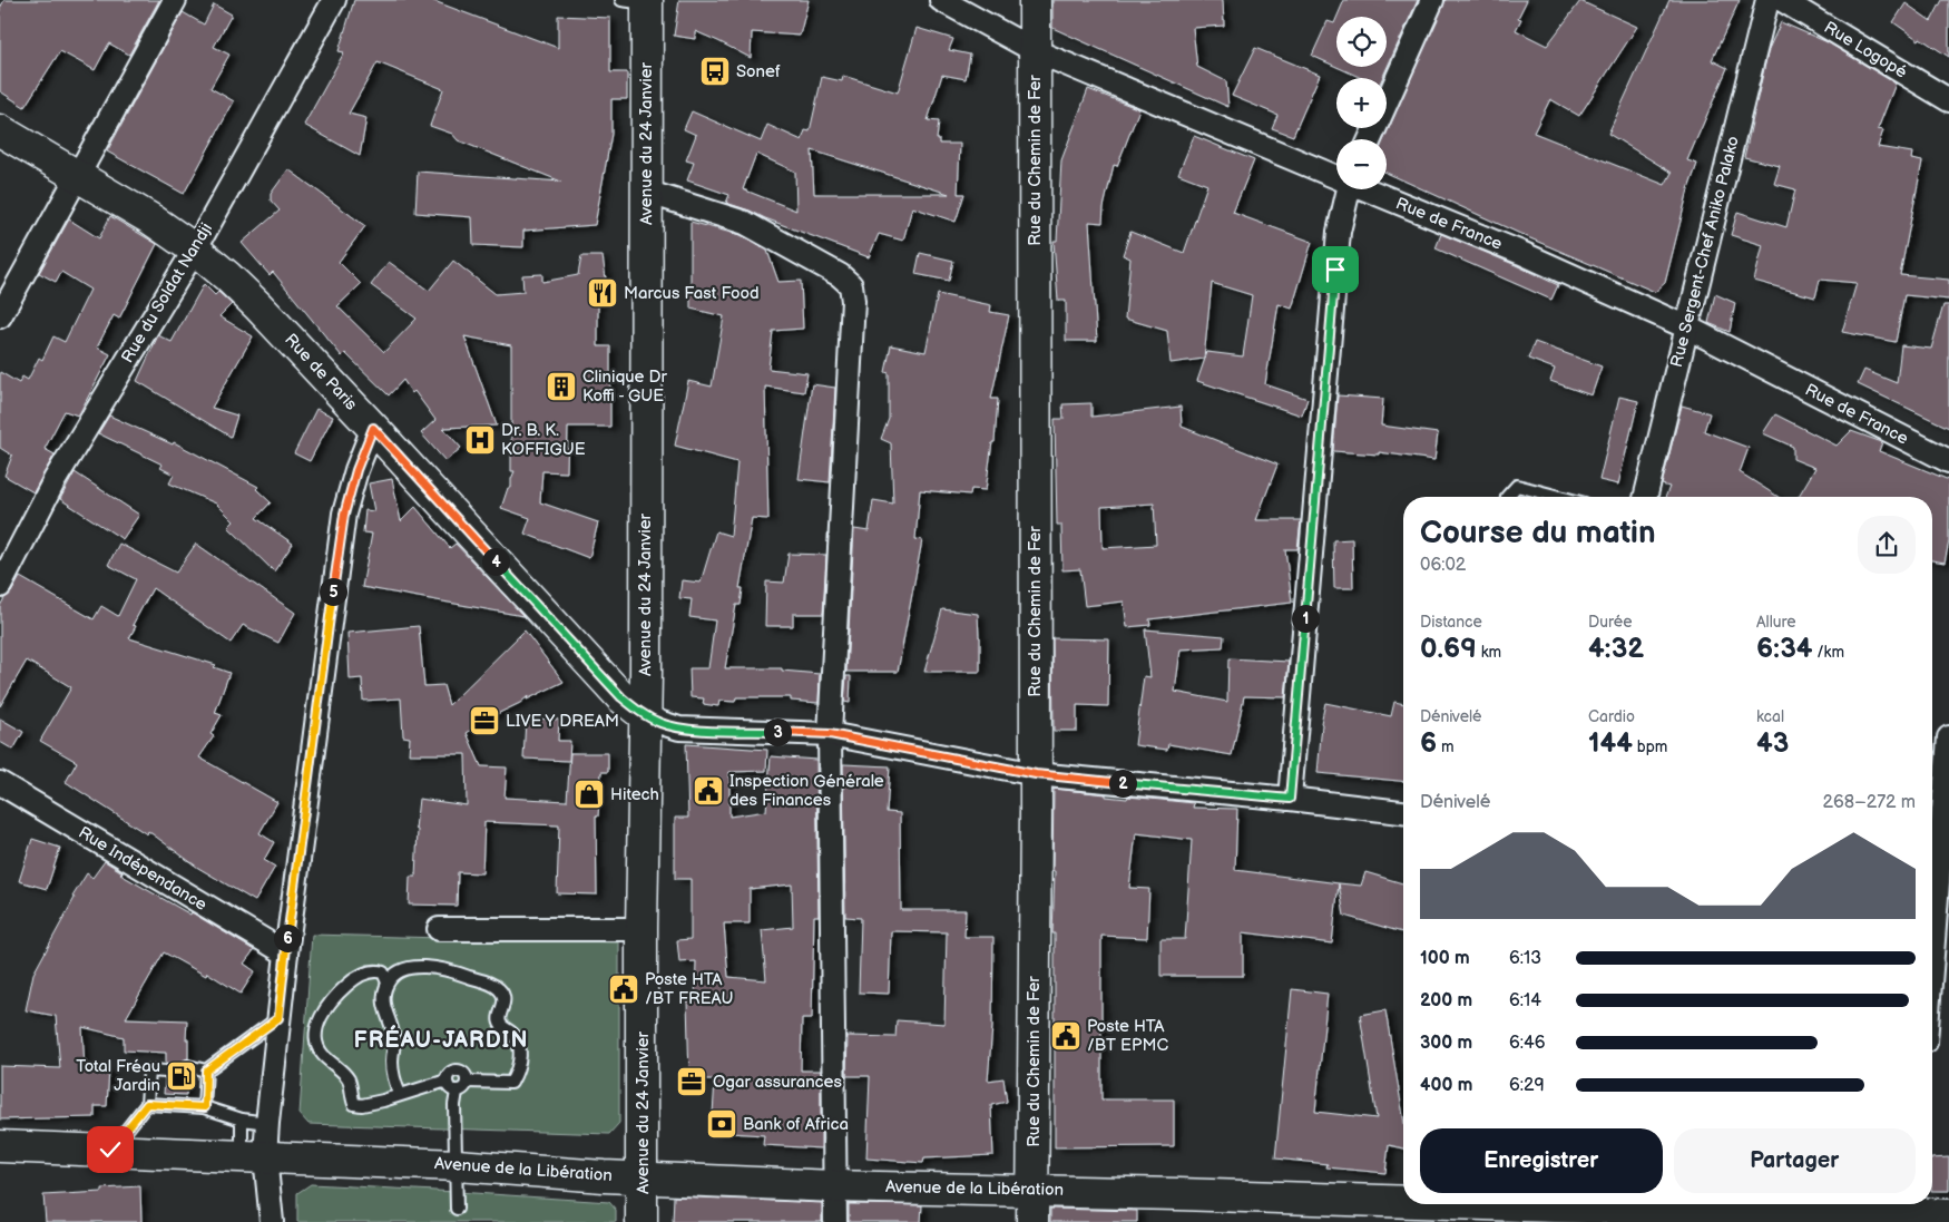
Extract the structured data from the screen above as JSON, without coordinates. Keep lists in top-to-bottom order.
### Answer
{
  "streets": {
    "street": [
      "Rue Logopé",
      "Avenue du 24 Janvier",
      "Rue du Chemin de Fer",
      "Rue de France",
      "Rue Sergent-Chef Aniko Palako",
      "Rue du Soldat Nandji",
      "Rue de Paris",
      "Rue Indépendance",
      "Avenue de la Libération"
    ]
  },
  "crossings": [
    ["Avenue du 24 Janvier", "Rue de Paris"],
    ["Avenue du 24 Janvier", "Avenue de la Libération"],
    ["Rue du Chemin de Fer", "Rue de France"],
    ["Rue du Chemin de Fer", "Avenue de la Libération"],
    ["Rue de France", "Rue Sergent-Chef Aniko Palako"],
    ["Rue du Soldat Nandji", "Rue de Paris"]
  ],
  "districts": ["FRÉAU-JARDIN"],
  "places": {
    "bus stop": ["Sonef"],
    "restaurant": ["Marcus Fast Food"],
    "building": ["Clinique Dr Koffi - GUE"],
    "hospital": ["Dr. B. K. KOFFIGUE"],
    "office": ["LIVE Y DREAM", "Ogar assurances"],
    "public building": ["Inspection Générale des Finances", "Poste HTA /BT FREAU", "Poste HTA /BT EPMC"],
    "shop": ["Hitech"],
    "fuel station": ["Total Fréau Jardin"],
    "bank": ["Bank of Africa"]
  },
  "page": {
    "map_buttons": ["+", "−"],
    "heading": ["Course du matin", "06:02"],
    "pins": [
      "4",
      "5",
      "1",
      "3",
      "2",
      "6"
    ],
    "stats": [
      ["Distance", "0.69 km"],
      ["Durée", "4:32"],
      ["Allure", "6:34 /km"],
      ["Dénivelé", "6 m"],
      ["Cardio", "144 bpm"],
      ["kcal", "43"]
    ],
    "chart": ["Dénivelé", "268–272 m"],
    "list": [
      {
        "name": "100 m",
        "note": "6:13"
      },
      {
        "name": "200 m",
        "note": "6:14"
      },
      {
        "name": "300 m",
        "note": "6:46"
      },
      {
        "name": "400 m",
        "note": "6:29"
      }
    ],
    "buttons": ["Enregistrer", "Partager"]
  }
}
